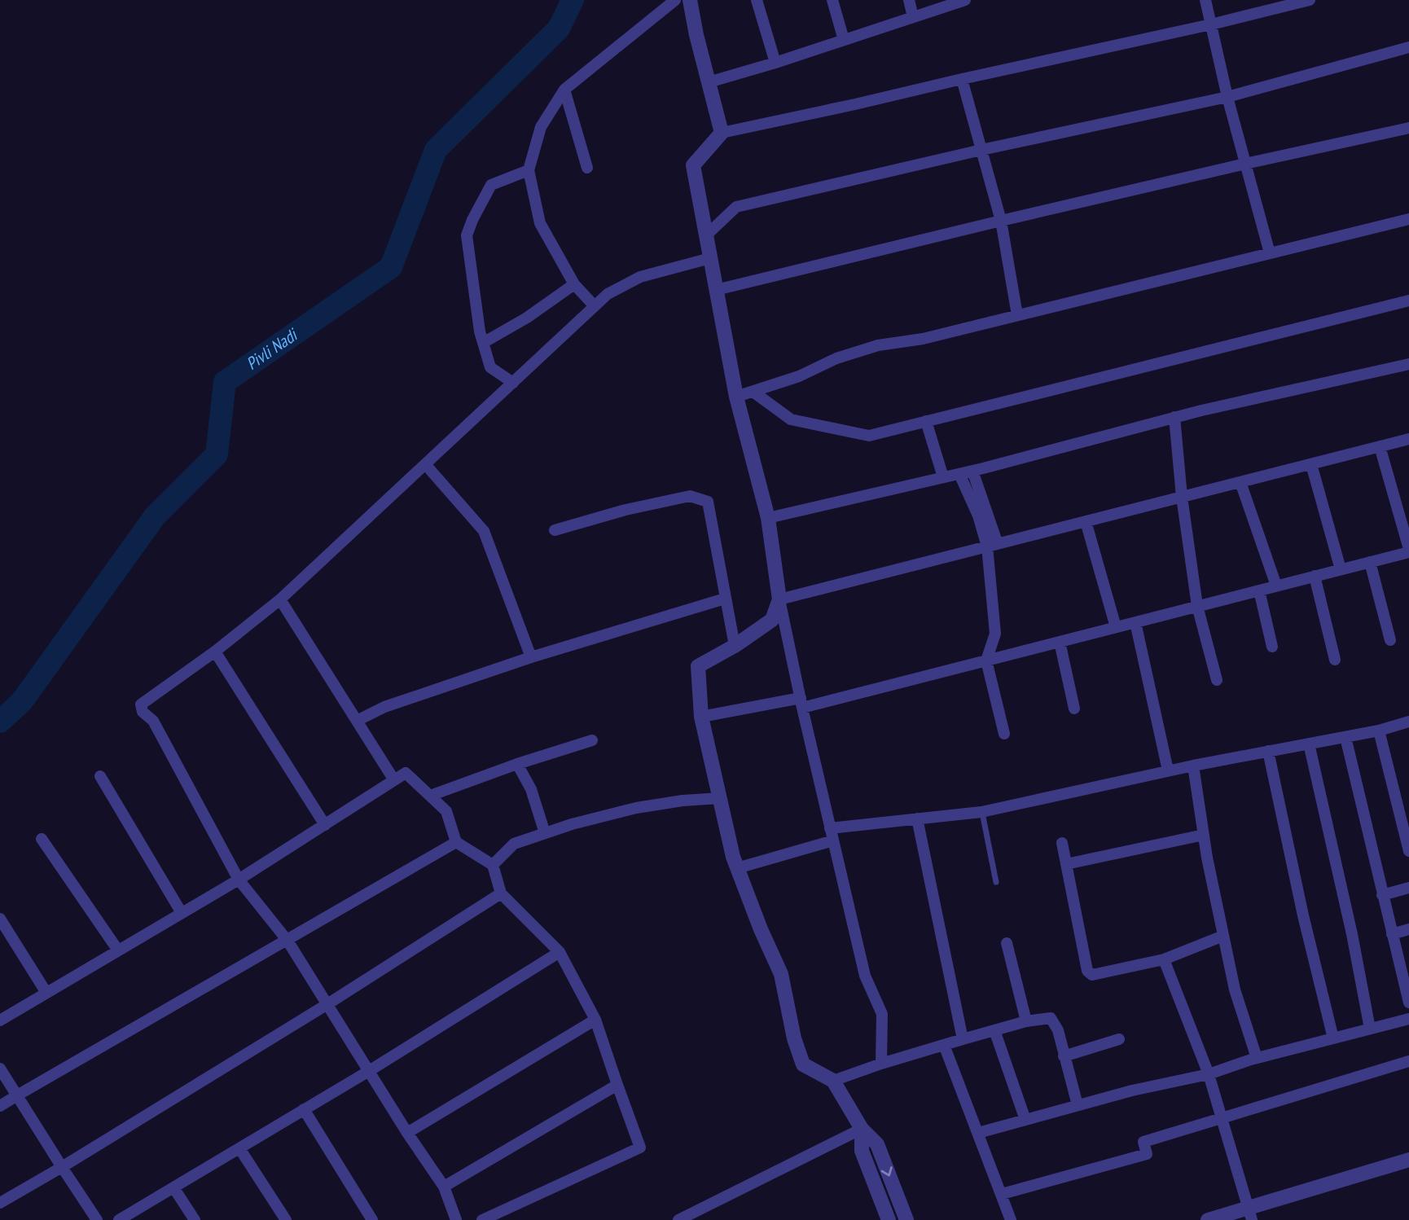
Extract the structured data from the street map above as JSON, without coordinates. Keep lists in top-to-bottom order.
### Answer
{
  "water": ["Pivli Nadi"]
}
